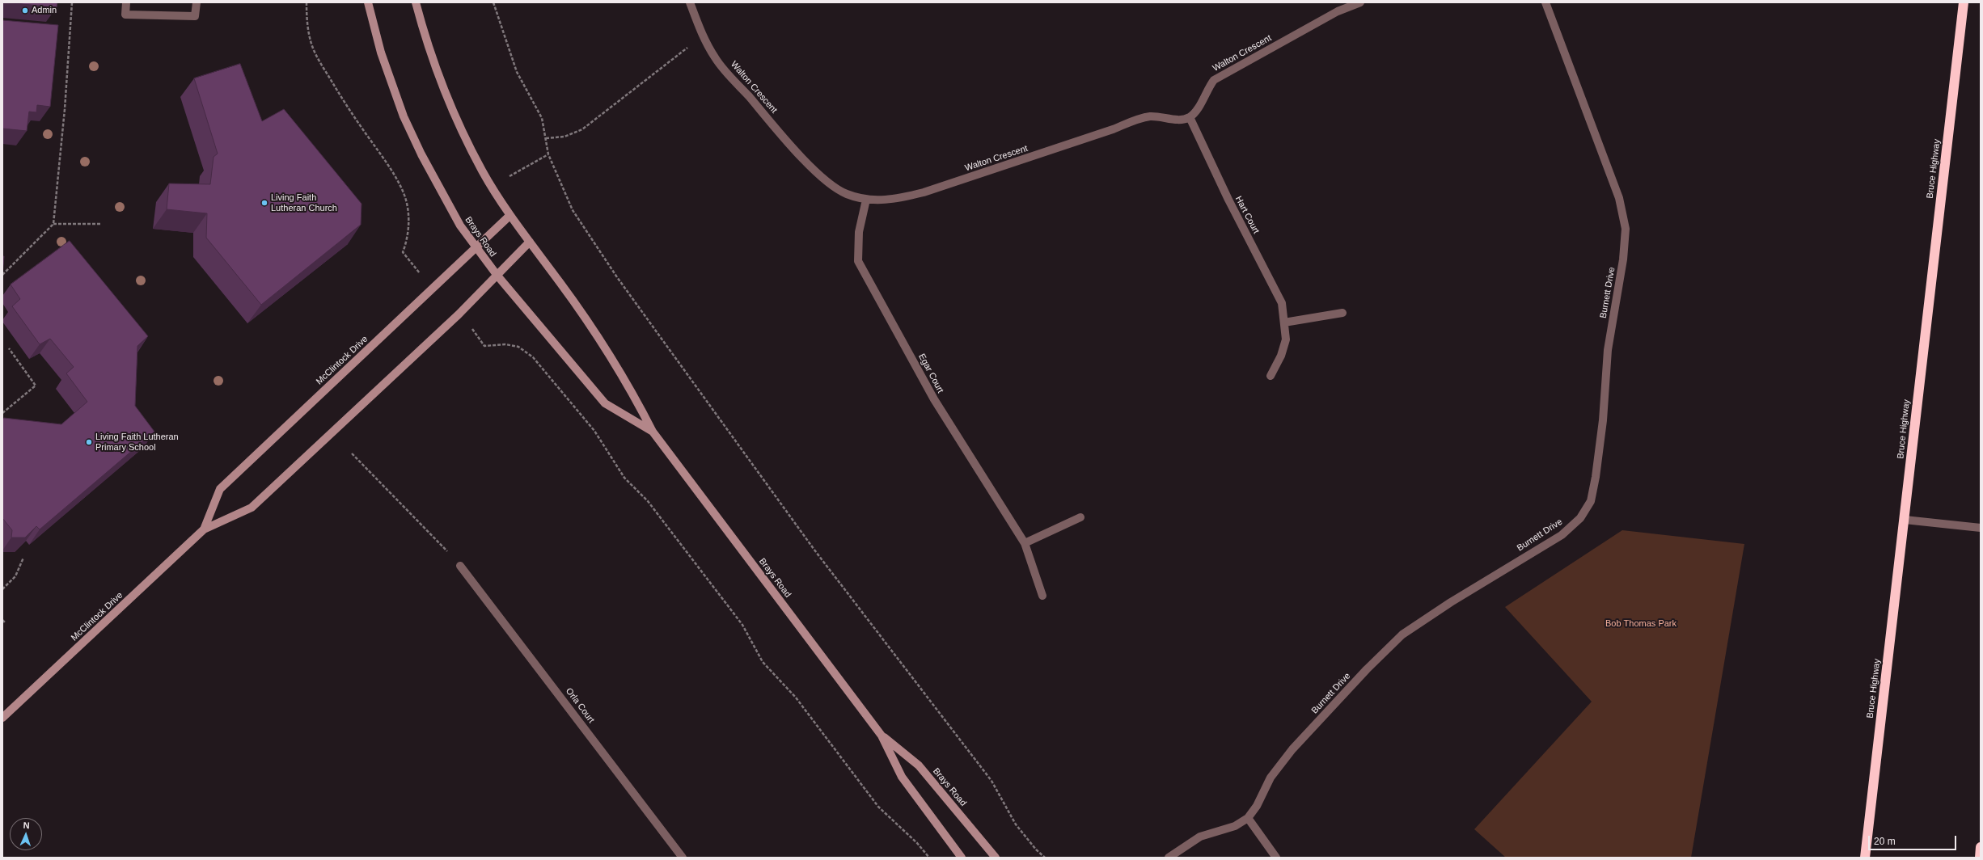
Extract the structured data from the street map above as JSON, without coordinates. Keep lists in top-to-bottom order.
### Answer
{
  "streets": {
    "highway": ["Bruce Highway"],
    "main road": ["Brays Road", "McClintock Drive"],
    "street": [
      "Walton Crescent",
      "Hart Court",
      "Burnett Drive",
      "Egar Court",
      "Orla Court"
    ]
  },
  "crossings": [
    ["Walton Crescent", "Hart Court"],
    ["Walton Crescent", "Egar Court"],
    ["Brays Road", "McClintock Drive"]
  ],
  "parks": ["Bob Thomas Park"],
  "places": ["Admin", "Living Faith Lutheran Church", "Living Faith Lutheran Primary School"],
  "scale_bar": "20 m",
  "north": "top"
}
